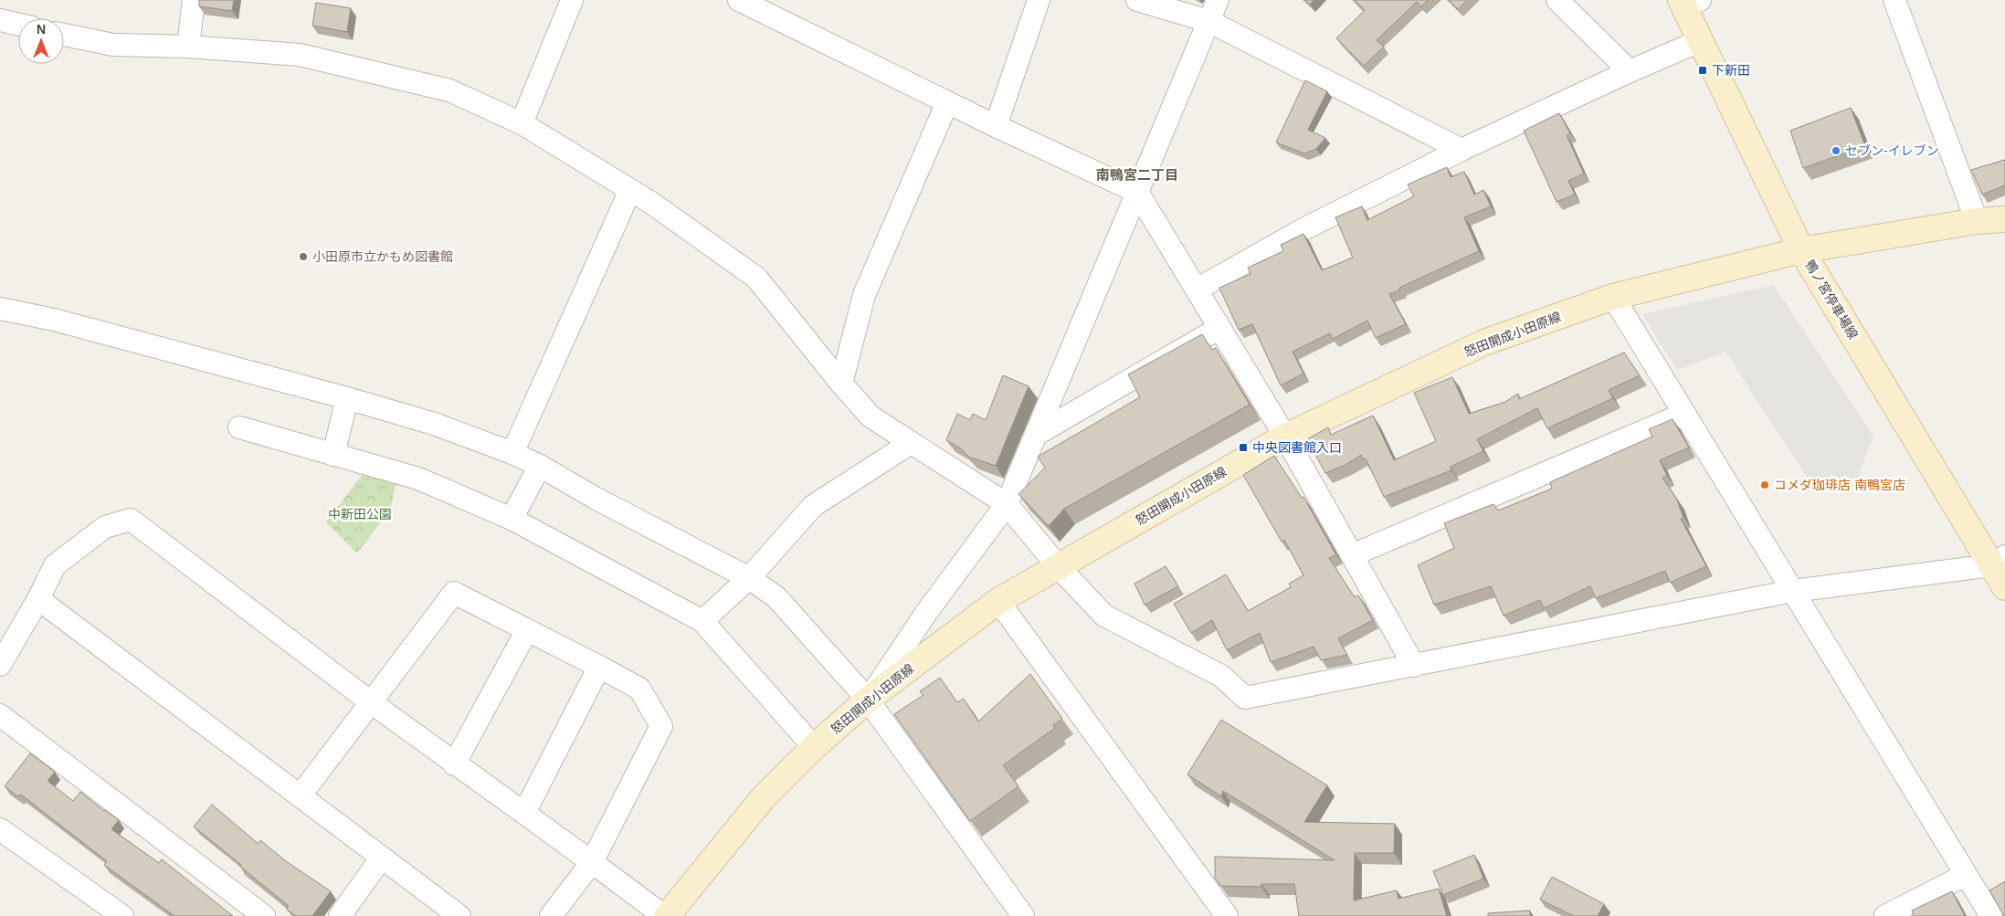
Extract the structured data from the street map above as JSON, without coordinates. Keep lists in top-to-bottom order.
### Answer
{
  "streets": {
    "main road": ["鴨ノ宮停車場線", "怒田開成小田原線"]
  },
  "crossings": [
    ["鴨ノ宮停車場線", "怒田開成小田原線"]
  ],
  "districts": ["南鴨宮二丁目"],
  "parks": ["中新田公園"],
  "places": {
    "transit": ["下新田", "中央図書館入口"],
    "other": ["セブン-イレブン", "小田原市立かもめ図書館", "コメダ珈琲店 南鴨宮店"]
  },
  "north": "top"
}
